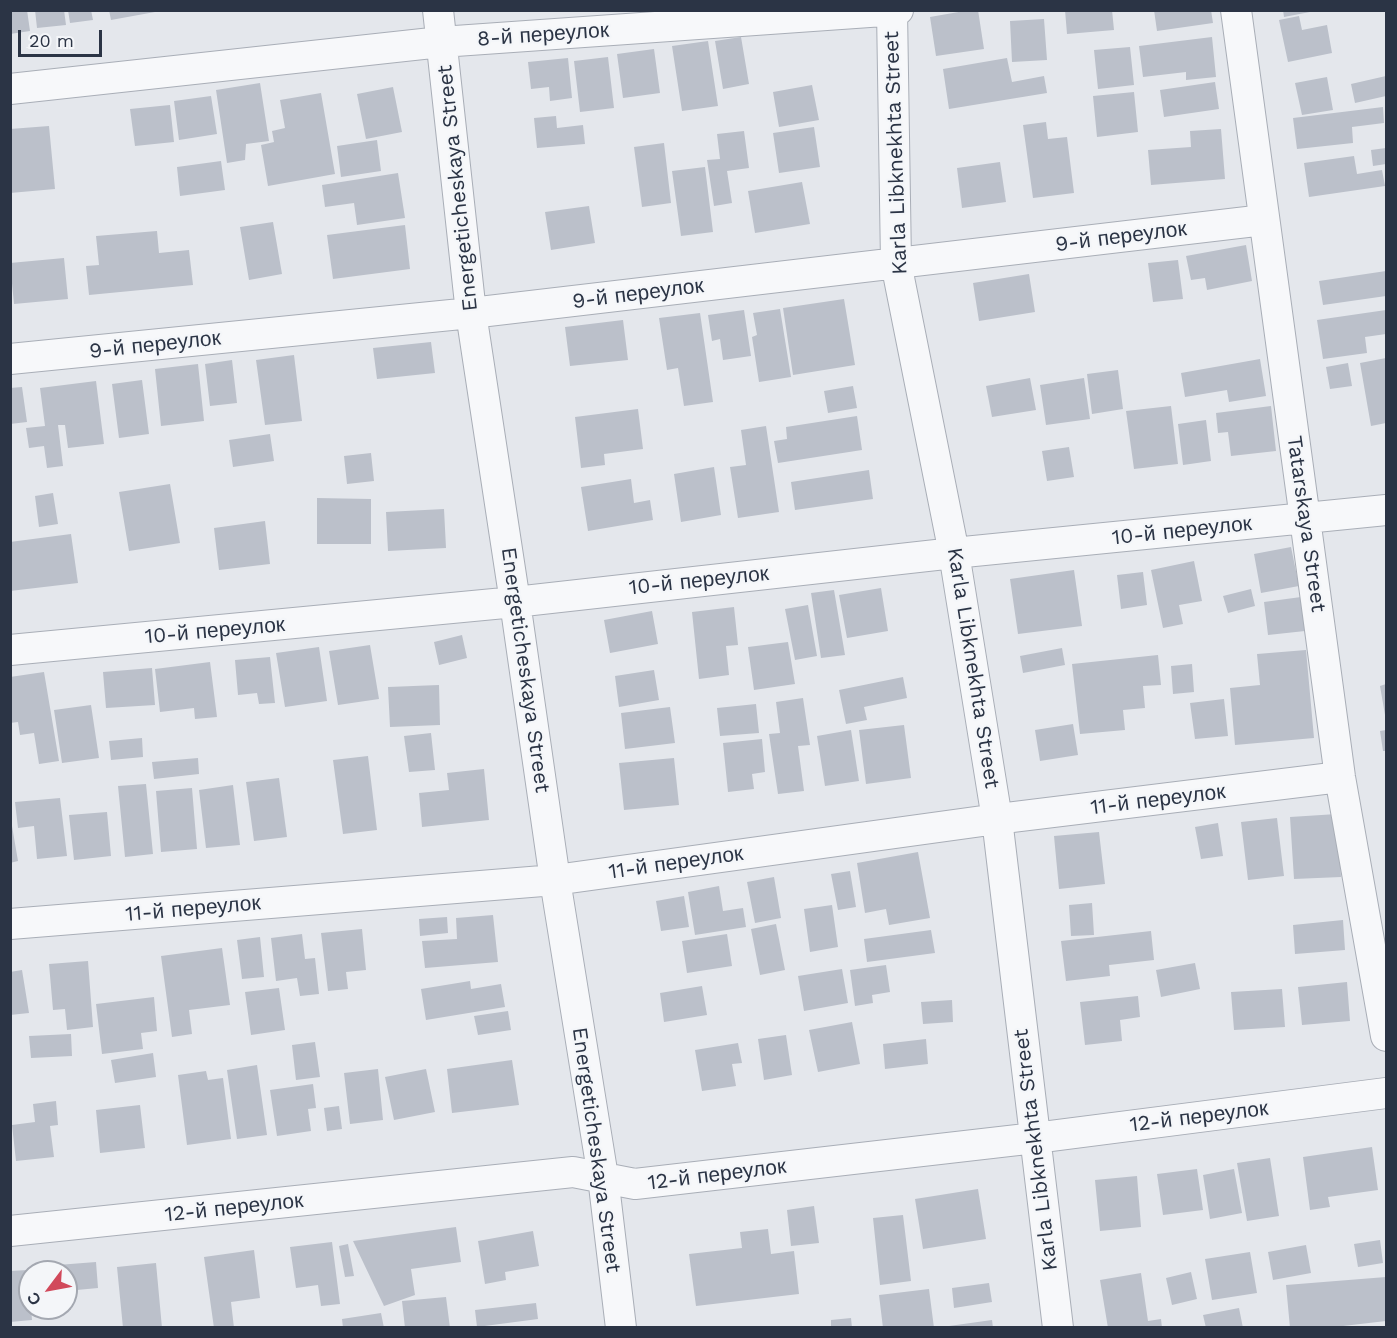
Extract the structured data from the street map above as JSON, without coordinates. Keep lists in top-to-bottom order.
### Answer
{
  "streets": {
    "street": [
      "8-й переулок",
      "Karla Libknekhta Street",
      "Energeticheskaya Street",
      "9-й переулок",
      "Tatarskaya Street",
      "10-й переулок",
      "11-й переулок",
      "12-й переулок"
    ]
  },
  "crossings": [
    ["8-й переулок", "Karla Libknekhta Street"],
    ["8-й переулок", "Energeticheskaya Street"],
    ["Karla Libknekhta Street", "9-й переулок"],
    ["Karla Libknekhta Street", "10-й переулок"],
    ["Karla Libknekhta Street", "11-й переулок"],
    ["Karla Libknekhta Street", "12-й переулок"],
    ["Energeticheskaya Street", "9-й переулок"],
    ["Energeticheskaya Street", "10-й переулок"],
    ["Energeticheskaya Street", "11-й переулок"],
    ["Energeticheskaya Street", "12-й переулок"],
    ["9-й переулок", "Tatarskaya Street"],
    ["Tatarskaya Street", "10-й переулок"],
    ["Tatarskaya Street", "11-й переулок"]
  ],
  "scale_bar": "20 m",
  "north": "bottom left"
}
